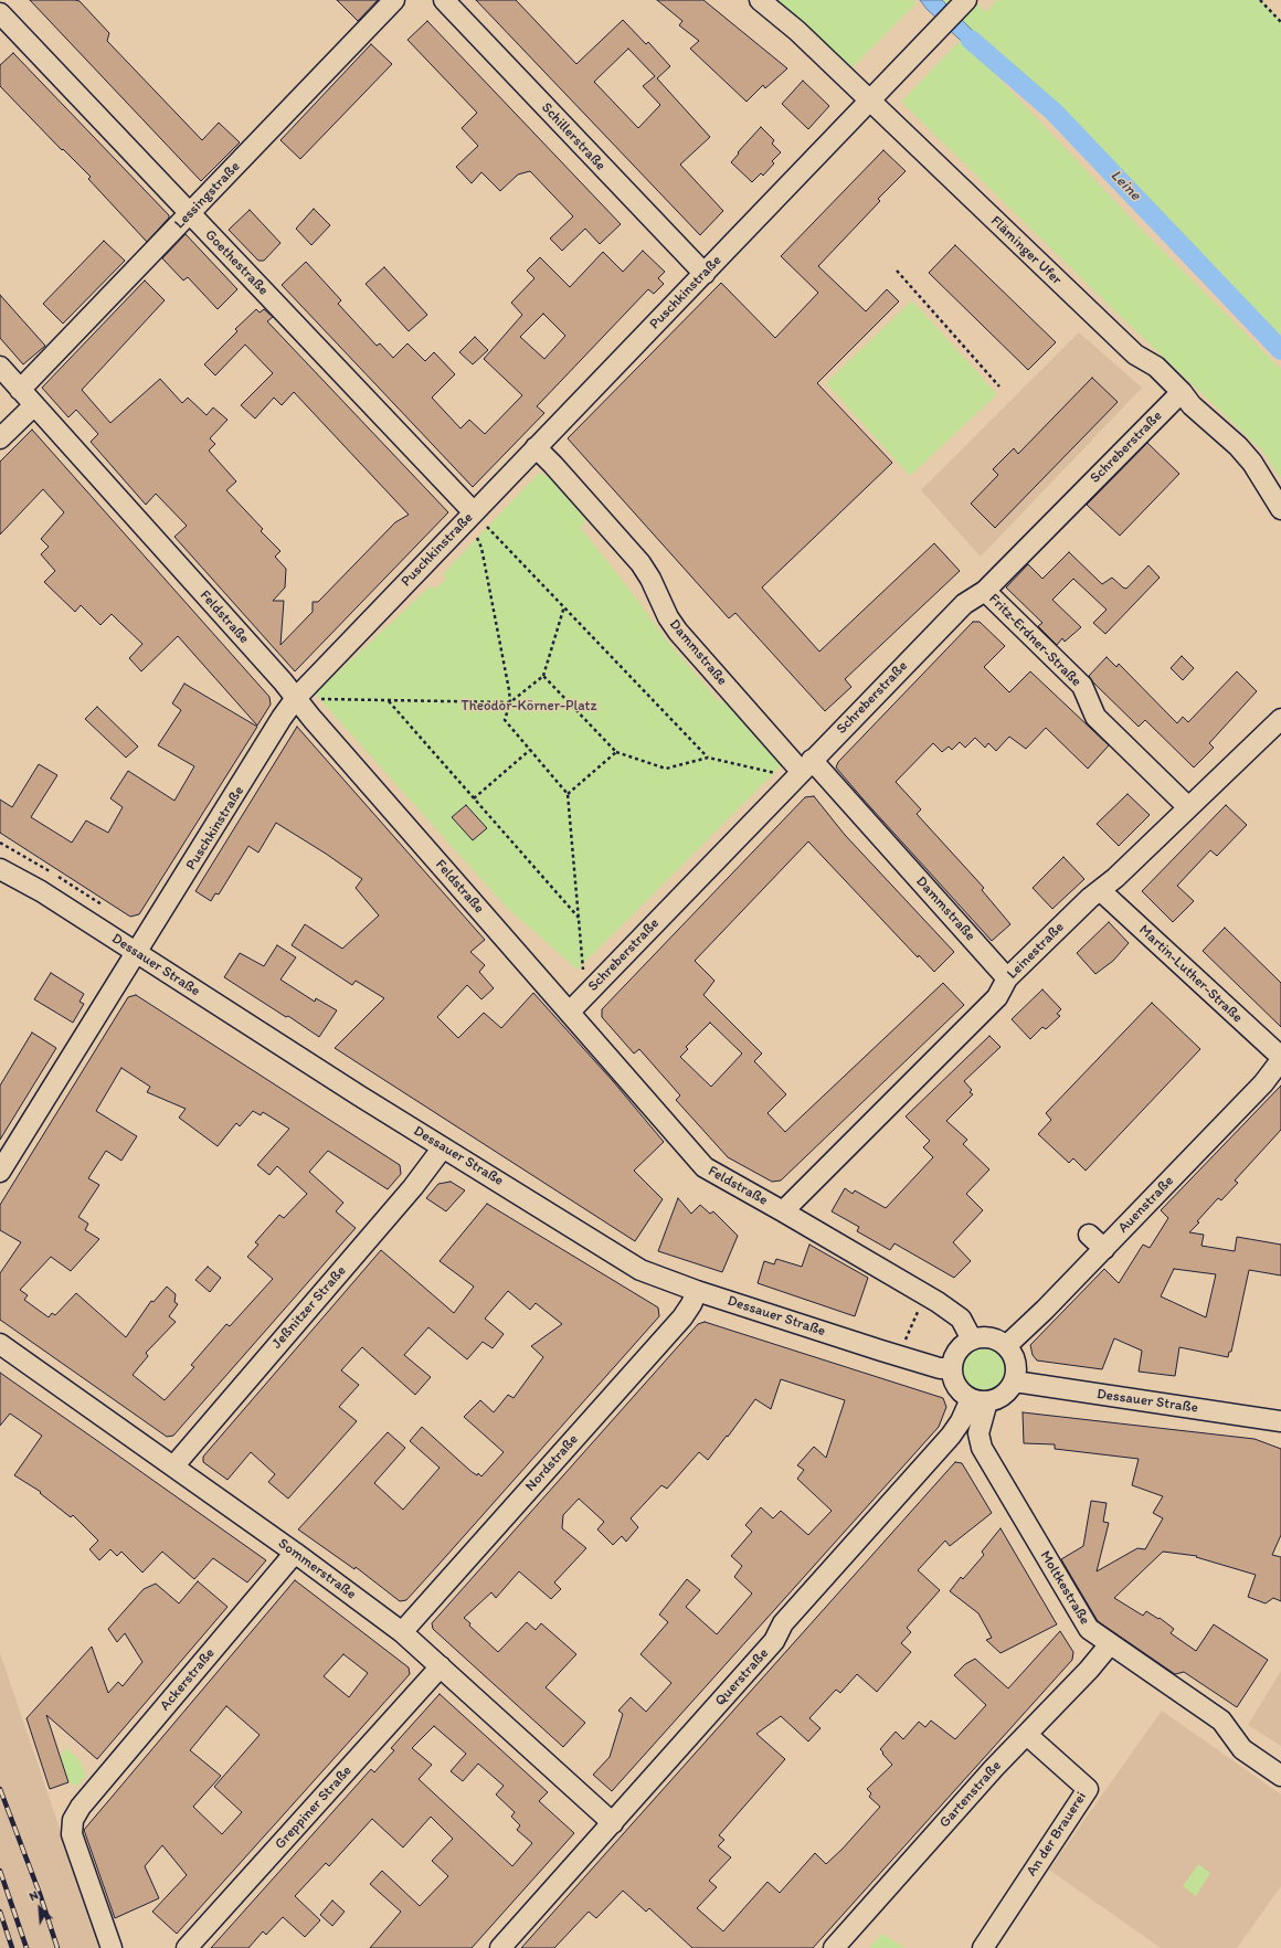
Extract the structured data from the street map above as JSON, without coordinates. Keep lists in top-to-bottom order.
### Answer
{
  "streets": {
    "street": [
      "Schillerstraße",
      "Lessingstraße",
      "Fläminger Ufer",
      "Goethestraße",
      "Puschkinstraße",
      "Schreberstraße",
      "Feldstraße",
      "Fritz-Erdner-Straße",
      "Dammstraße",
      "Leinestraße",
      "Dessauer Straße",
      "Martin-Luther-Straße",
      "Auenstraße",
      "Jeßnitzer Straße",
      "Nordstraße",
      "Sommerstraße",
      "Moltkestraße",
      "Querstraße",
      "Ackerstraße",
      "Gartenstraße",
      "Greppiner Straße",
      "An der Brauerei"
    ]
  },
  "crossings": [
    ["Schillerstraße", "Puschkinstraße"],
    ["Lessingstraße", "Goethestraße"],
    ["Lessingstraße", "Feldstraße"],
    ["Fläminger Ufer", "Puschkinstraße"],
    ["Fläminger Ufer", "Schreberstraße"],
    ["Goethestraße", "Puschkinstraße"],
    ["Puschkinstraße", "Feldstraße"],
    ["Puschkinstraße", "Dammstraße"],
    ["Puschkinstraße", "Dessauer Straße"],
    ["Schreberstraße", "Feldstraße"],
    ["Schreberstraße", "Fritz-Erdner-Straße"],
    ["Schreberstraße", "Dammstraße"],
    ["Feldstraße", "Leinestraße"],
    ["Feldstraße", "Dessauer Straße"],
    ["Feldstraße", "Auenstraße"],
    ["Feldstraße", "Moltkestraße"],
    ["Feldstraße", "Querstraße"],
    ["Fritz-Erdner-Straße", "Leinestraße"],
    ["Dammstraße", "Leinestraße"],
    ["Leinestraße", "Martin-Luther-Straße"],
    ["Dessauer Straße", "Auenstraße"],
    ["Dessauer Straße", "Jeßnitzer Straße"],
    ["Dessauer Straße", "Nordstraße"],
    ["Dessauer Straße", "Moltkestraße"],
    ["Dessauer Straße", "Querstraße"],
    ["Martin-Luther-Straße", "Auenstraße"],
    ["Auenstraße", "Moltkestraße"],
    ["Auenstraße", "Querstraße"],
    ["Jeßnitzer Straße", "Sommerstraße"],
    ["Nordstraße", "Sommerstraße"],
    ["Sommerstraße", "Querstraße"],
    ["Sommerstraße", "Ackerstraße"],
    ["Sommerstraße", "Greppiner Straße"],
    ["Moltkestraße", "Querstraße"],
    ["Moltkestraße", "Gartenstraße"],
    ["Gartenstraße", "An der Brauerei"]
  ],
  "water": ["Leine"],
  "parks": ["Theodor-Körner-Platz"],
  "north": "top left"
}
